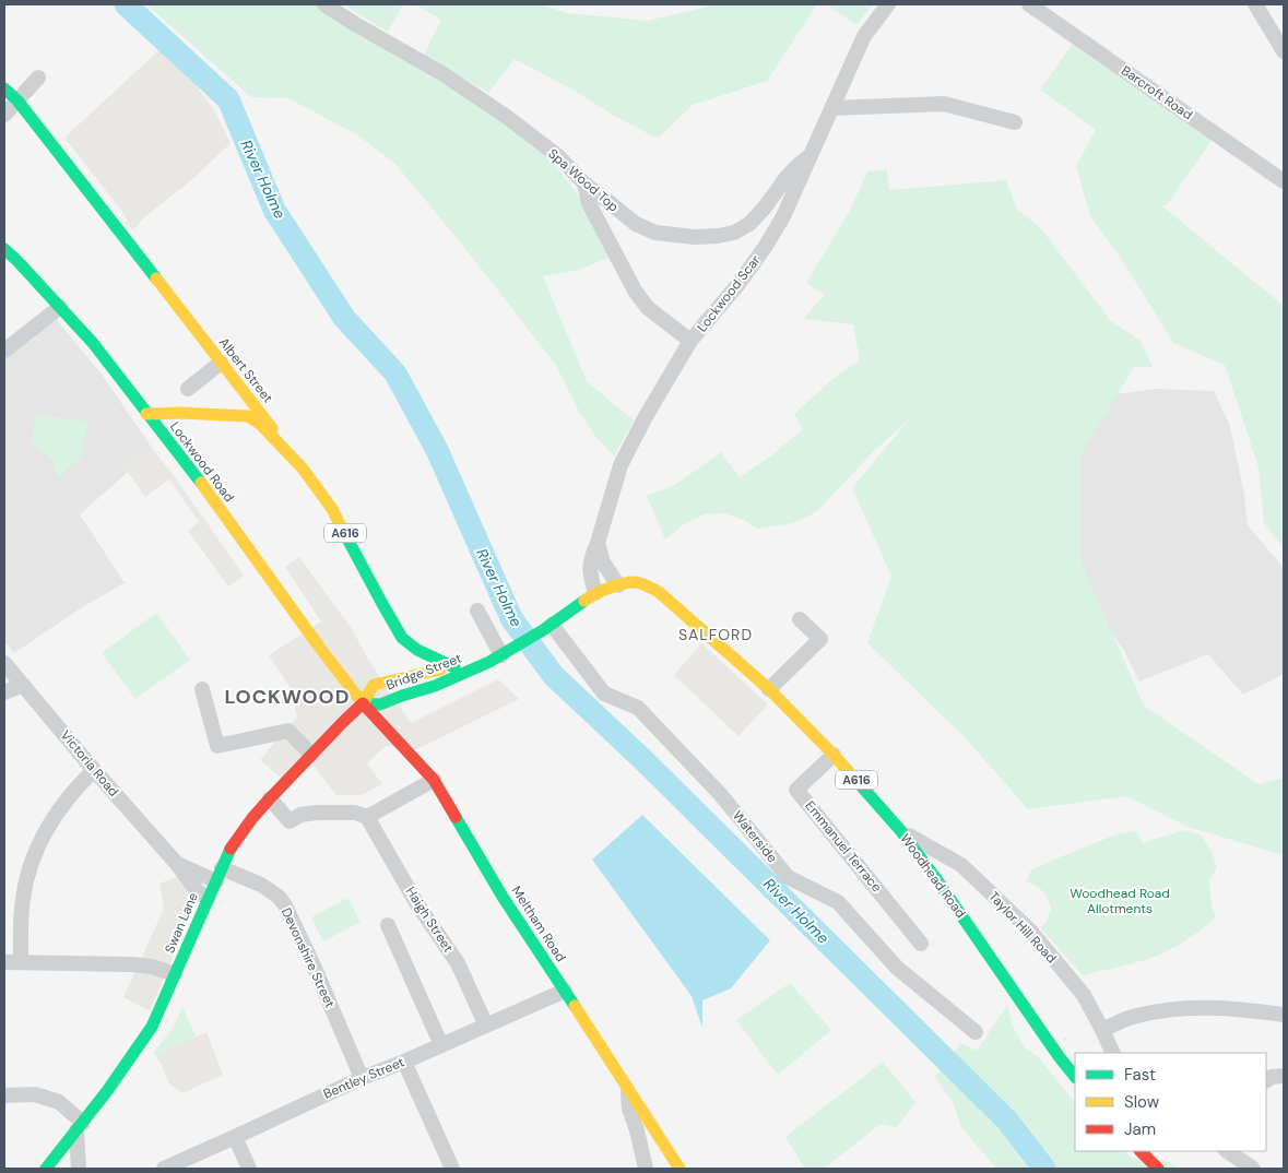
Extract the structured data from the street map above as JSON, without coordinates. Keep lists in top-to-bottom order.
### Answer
{
  "streets": {
    "main road": [
      "Albert Street",
      "Lockwood Road",
      "A616",
      "Bridge Street",
      "Woodhead Road",
      "Swan Lane",
      "Meltham Road"
    ],
    "street": [
      "Barcroft Road",
      "Spa Wood Top",
      "Lockwood Scar",
      "Victoria Road",
      "Waterside",
      "Emmanuel Terrace",
      "Haigh Street",
      "Taylor Hill Road",
      "Devonshire Street",
      "Bentley Street"
    ]
  },
  "crossings": [
    ["Spa Wood Top", "Lockwood Scar"],
    ["Lockwood Scar", "A616"],
    ["Albert Street", "A616"],
    ["Albert Street", "Bridge Street"],
    ["Lockwood Road", "A616"],
    ["Lockwood Road", "Bridge Street"],
    ["Lockwood Road", "Swan Lane"],
    ["Lockwood Road", "Meltham Road"],
    ["A616", "Bridge Street"],
    ["A616", "Waterside"],
    ["A616", "Woodhead Road"],
    ["Bridge Street", "Swan Lane"],
    ["Bridge Street", "Meltham Road"],
    ["Victoria Road", "Swan Lane"],
    ["Victoria Road", "Devonshire Street"],
    ["Emmanuel Terrace", "Woodhead Road"],
    ["Woodhead Road", "Taylor Hill Road"],
    ["Haigh Street", "Bentley Street"],
    ["Swan Lane", "Meltham Road"],
    ["Swan Lane", "Devonshire Street"],
    ["Meltham Road", "Bentley Street"],
    ["Devonshire Street", "Bentley Street"]
  ],
  "districts": ["SALFORD", "LOCKWOOD"],
  "water": ["River Holme"],
  "parks": ["Woodhead Road Allotments"],
  "legend": ["Fast", "Slow", "Jam"]
}
